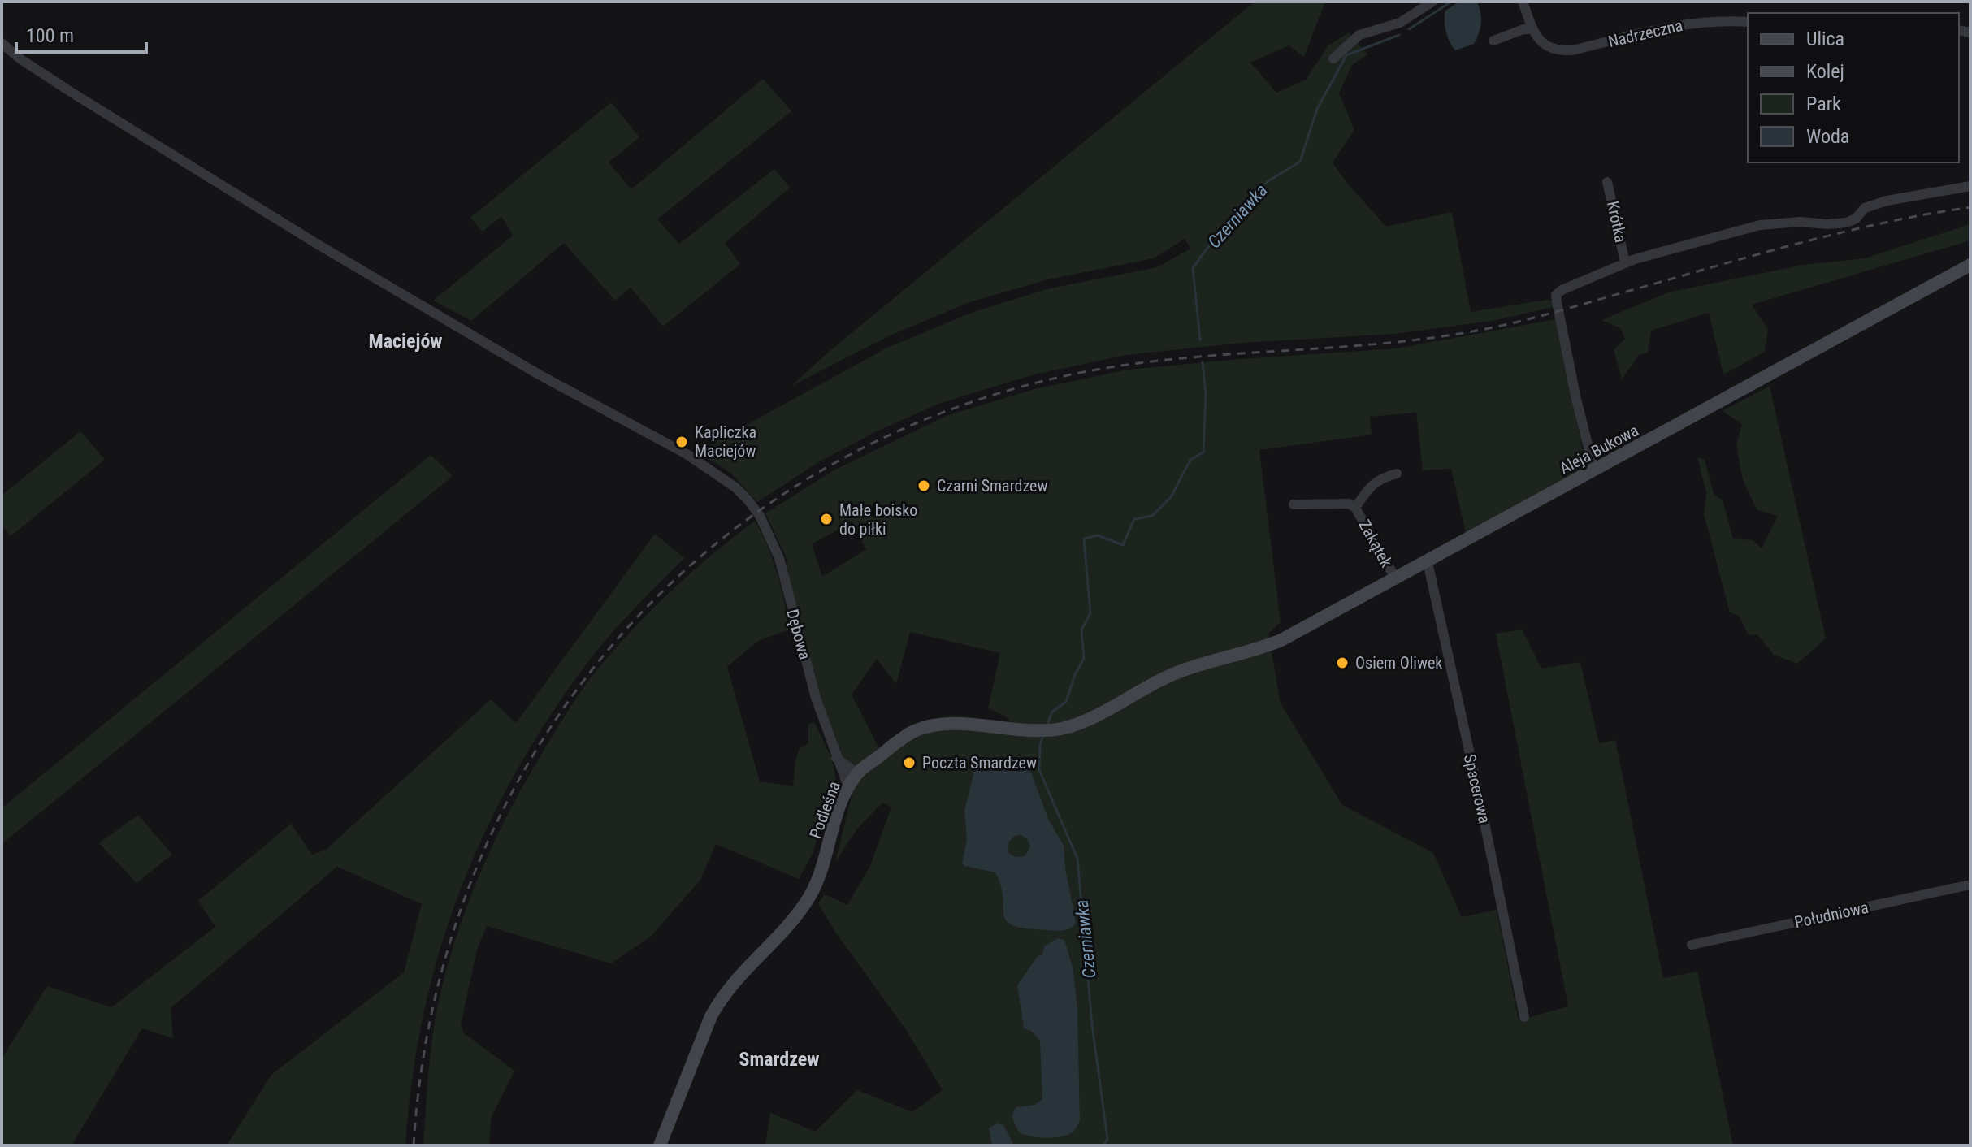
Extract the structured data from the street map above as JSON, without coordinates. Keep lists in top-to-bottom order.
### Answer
{
  "streets": {
    "street": [
      "Nadrzeczna",
      "Krótka",
      "Aleja Bukowa",
      "Zakątek",
      "Dębowa",
      "Spacerowa",
      "Podleśna",
      "Południowa"
    ]
  },
  "crossings": [
    ["Aleja Bukowa", "Zakątek"],
    ["Aleja Bukowa", "Spacerowa"],
    ["Aleja Bukowa", "Podleśna"],
    ["Dębowa", "Podleśna"]
  ],
  "districts": ["Maciejów", "Smardzew"],
  "water": ["Czerniawka"],
  "places": [
    "Kapliczka Maciejów",
    "Czarni Smardzew",
    "Małe boisko do piłki",
    "Osiem Oliwek",
    "Poczta Smardzew"
  ],
  "legend": [
    "Ulica",
    "Kolej",
    "Park",
    "Woda"
  ],
  "scale_bar": "100 m"
}
